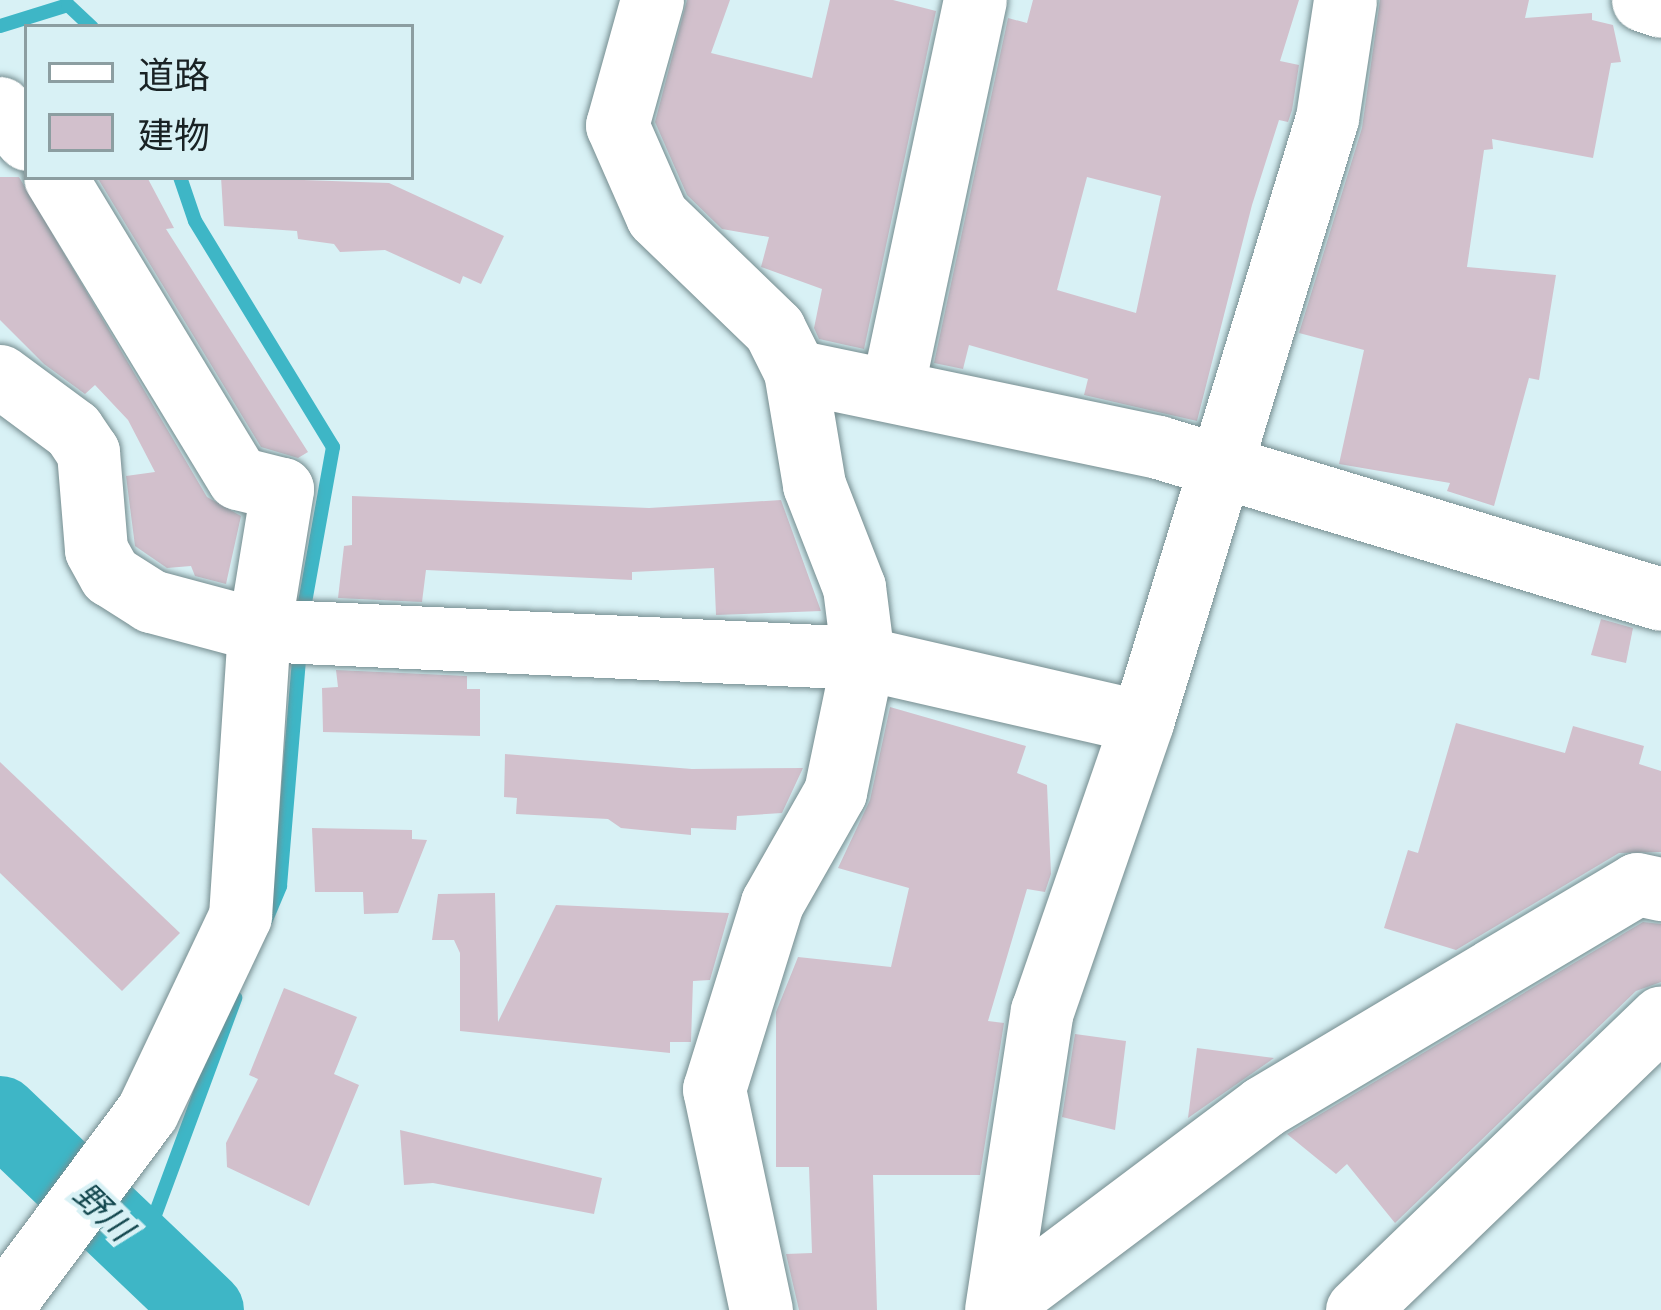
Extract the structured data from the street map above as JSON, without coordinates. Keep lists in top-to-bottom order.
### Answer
{
  "water": ["野川"],
  "legend": ["道路", "建物"]
}
